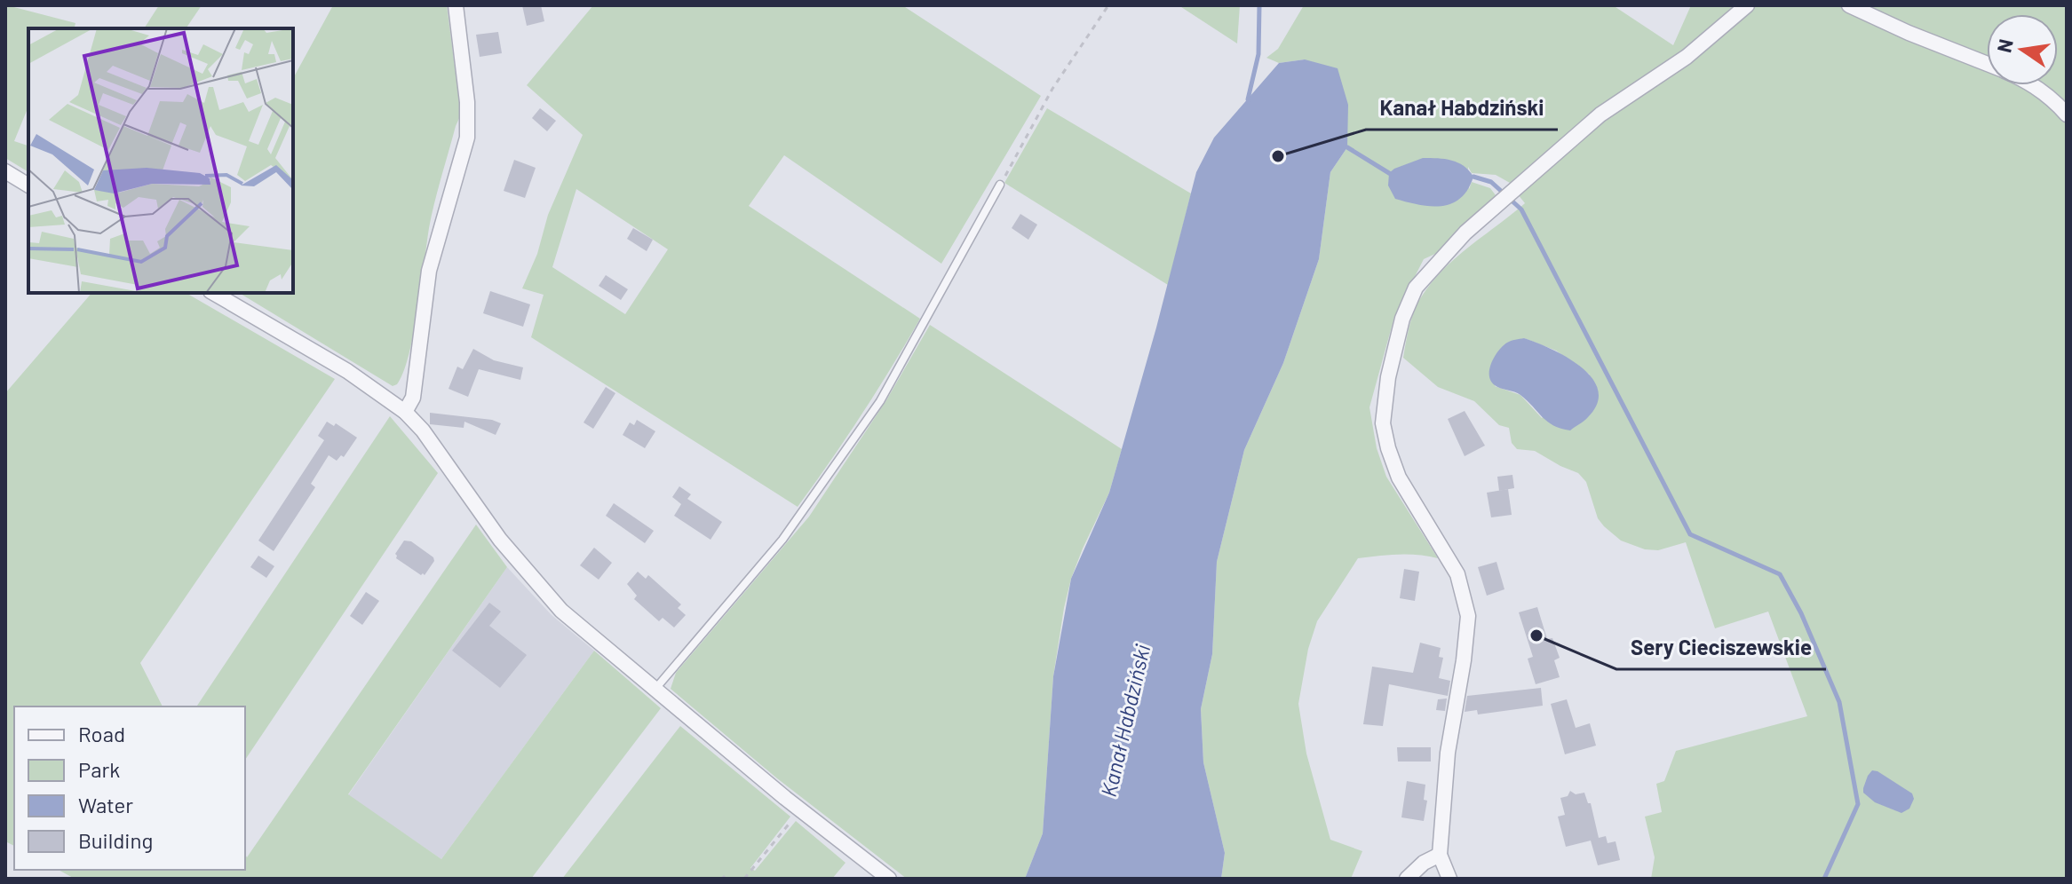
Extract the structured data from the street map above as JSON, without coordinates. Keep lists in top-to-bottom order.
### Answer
{
  "water": ["Kanał Habdziński"],
  "places": ["Kanał Habdziński", "Sery Cieciszewskie"],
  "legend": [
    "Road",
    "Park",
    "Water",
    "Building"
  ],
  "north": "left"
}
